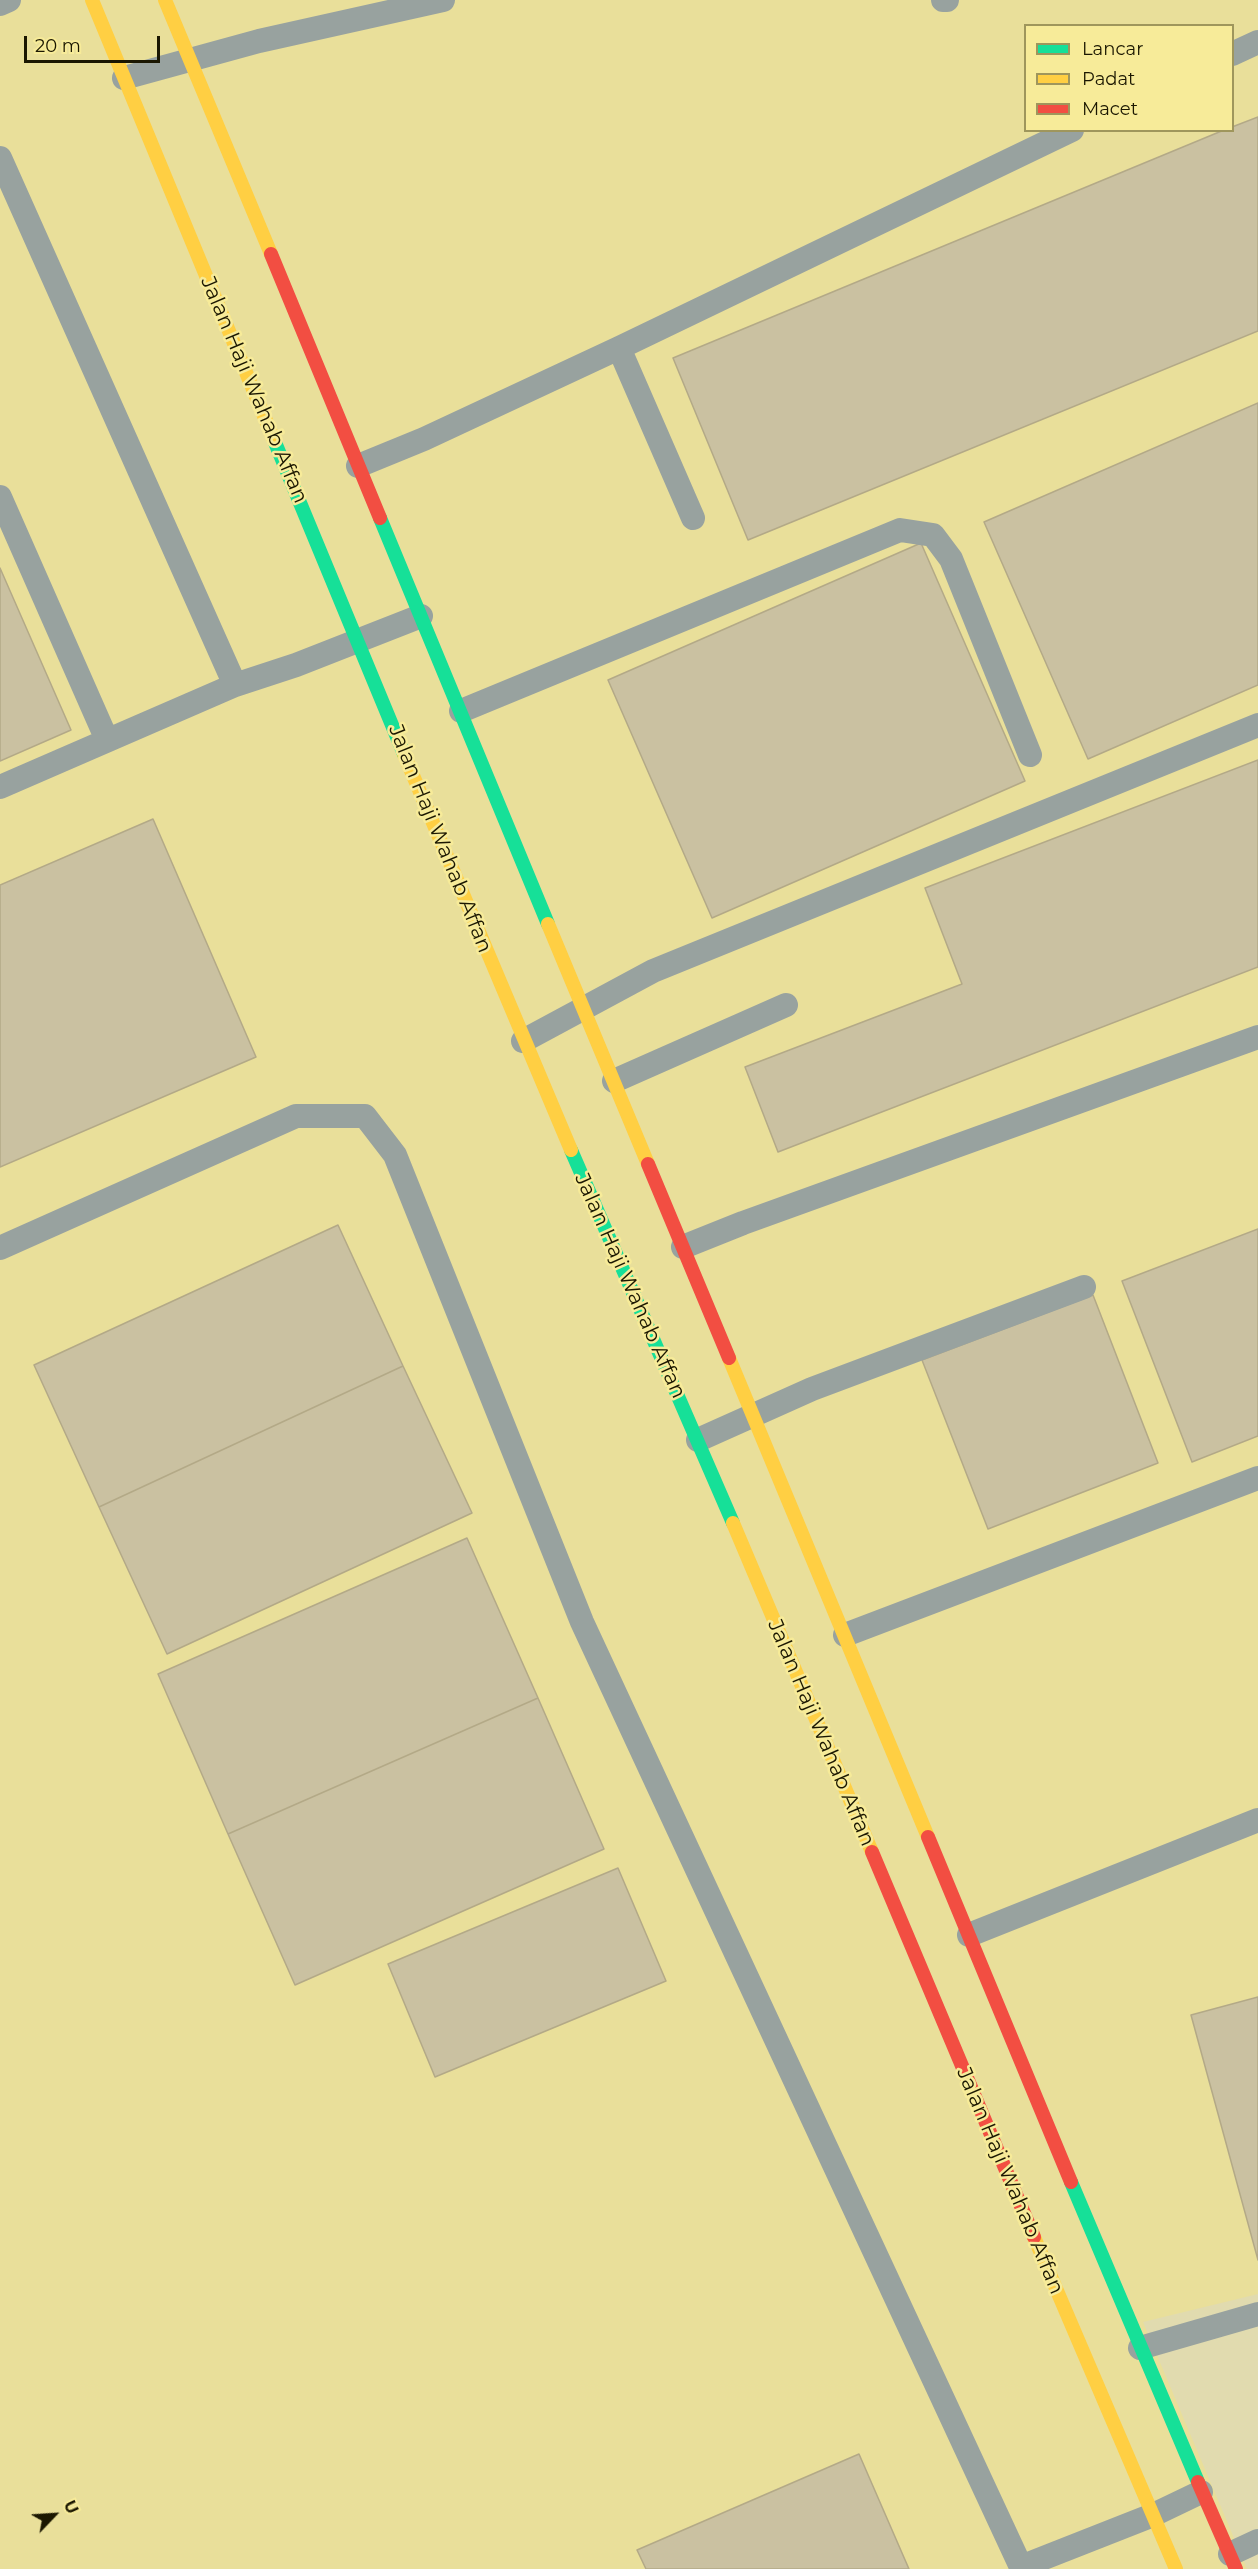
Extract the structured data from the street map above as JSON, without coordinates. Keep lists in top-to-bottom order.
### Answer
{
  "streets": {
    "street": ["Jalan Haji Wahab Affan"]
  },
  "legend": ["Lancar", "Padat", "Macet"],
  "scale_bar": "20 m",
  "north": "top right"
}
